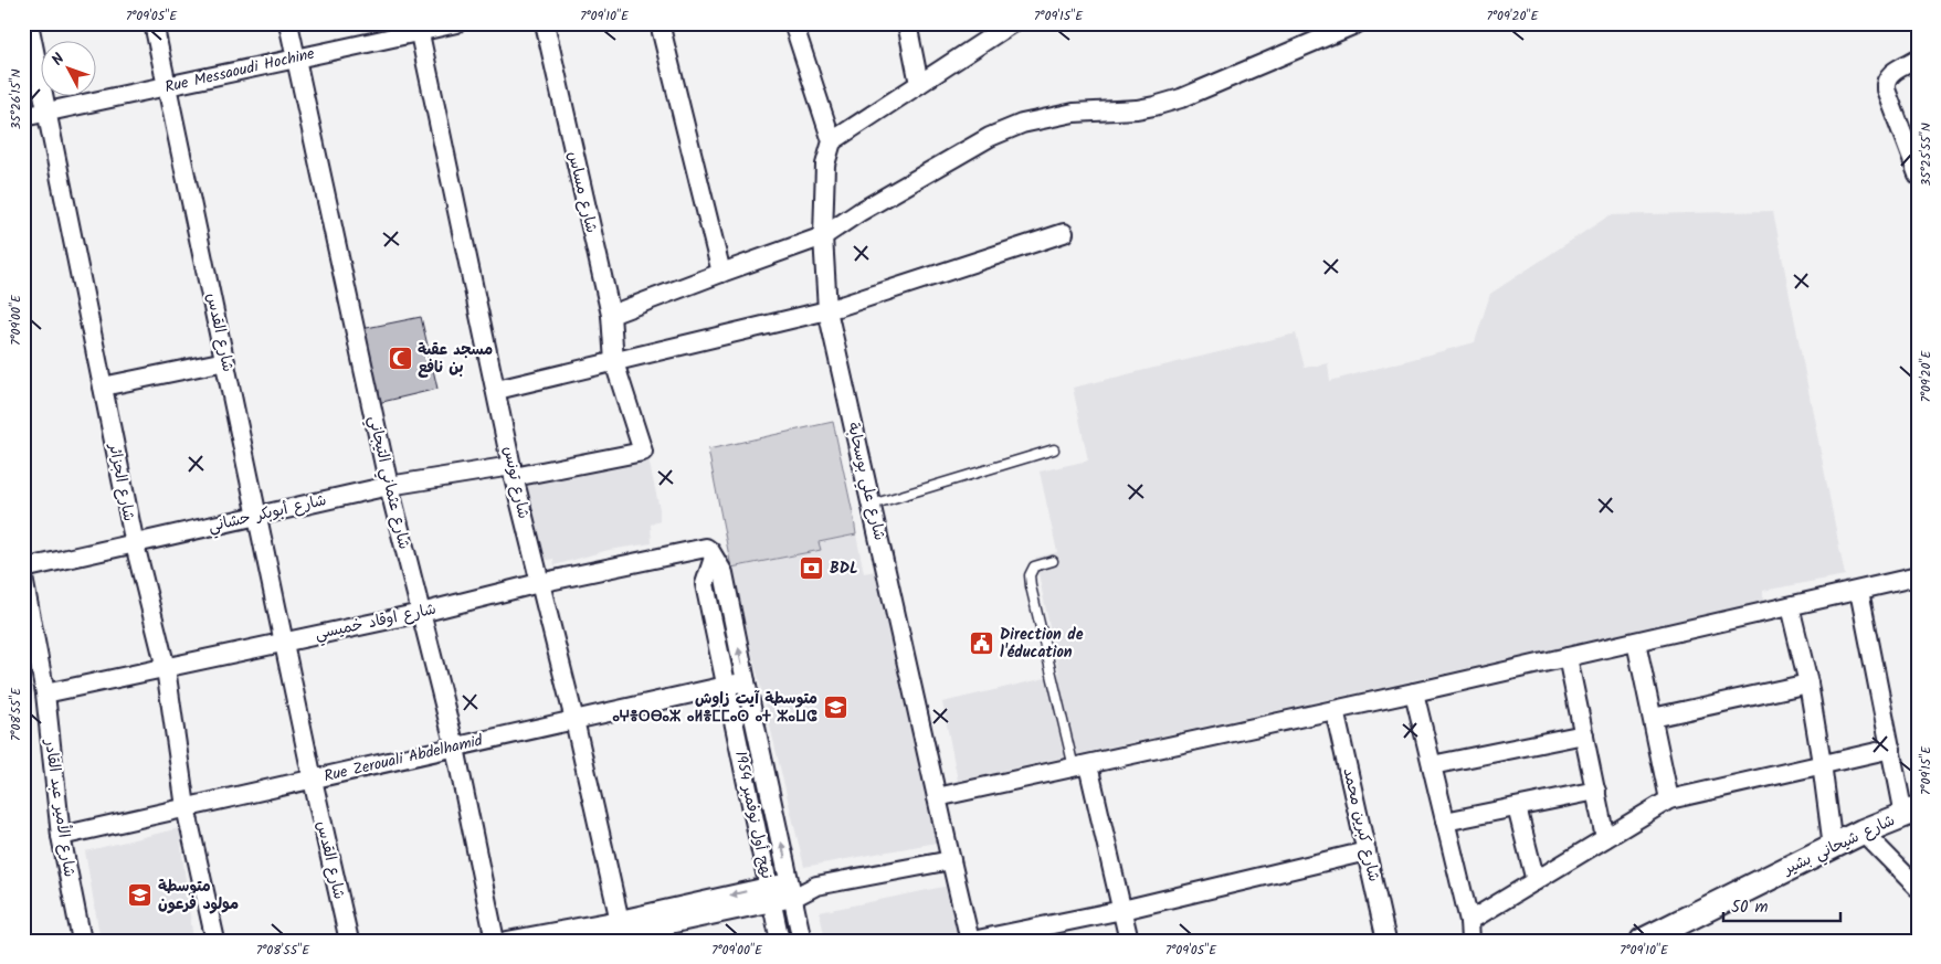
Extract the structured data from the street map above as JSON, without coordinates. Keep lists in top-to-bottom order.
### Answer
{
  "streets": {
    "main road": ["شارع شيحاني بشير"],
    "street": [
      "Rue Messaoudi Hochine",
      "شارع مساس",
      "شارع القدس",
      "شارع علي بوسحابة",
      "شارع الجزائر",
      "شارع عثماني التيجاني",
      "شارع تونس",
      "شارع أبوبكر حشاني",
      "شارع اوقاد خميسي",
      "Rue Zerouali Abdelhamid",
      "شارع الأمير عبد القادر",
      "نهج أول نوفمبر 1954",
      "شارع كبرين محمد"
    ]
  },
  "crossings": [
    ["Rue Messaoudi Hochine", "شارع القدس"],
    ["Rue Messaoudi Hochine", "شارع الجزائر"],
    ["Rue Messaoudi Hochine", "شارع عثماني التيجاني"],
    ["Rue Messaoudi Hochine", "شارع تونس"],
    ["شارع مساس", "شارع تونس"],
    ["شارع مساس", "شارع أبوبكر حشاني"],
    ["شارع القدس", "شارع أبوبكر حشاني"],
    ["شارع القدس", "شارع اوقاد خميسي"],
    ["شارع القدس", "Rue Zerouali Abdelhamid"],
    ["شارع الجزائر", "شارع أبوبكر حشاني"],
    ["شارع الجزائر", "شارع اوقاد خميسي"],
    ["شارع الجزائر", "Rue Zerouali Abdelhamid"],
    ["شارع عثماني التيجاني", "شارع أبوبكر حشاني"],
    ["شارع عثماني التيجاني", "شارع اوقاد خميسي"],
    ["شارع عثماني التيجاني", "Rue Zerouali Abdelhamid"],
    ["شارع تونس", "شارع أبوبكر حشاني"],
    ["شارع تونس", "شارع اوقاد خميسي"],
    ["شارع تونس", "Rue Zerouali Abdelhamid"],
    ["شارع اوقاد خميسي", "شارع الأمير عبد القادر"],
    ["شارع اوقاد خميسي", "نهج أول نوفمبر 1954"],
    ["Rue Zerouali Abdelhamid", "شارع الأمير عبد القادر"],
    ["Rue Zerouali Abdelhamid", "نهج أول نوفمبر 1954"]
  ],
  "places": {
    "mosque": ["مسجد عقبة بن نافع"],
    "bank": ["BDL"],
    "public building": ["Direction de l'éducation"],
    "school or university": ["متوسطة آيت زاوش ⴰⵖⴻⵔⴱⴰⵣ ⴰⵍⴻⵎⵎⴰⵙ ⴰⵜ ⵣⴰⵡⵛ", "متوسطة مولود فرعون"]
  },
  "scale_bar": "50 m",
  "north": "top left",
  "coordinates": [
    "7°09'05\"E",
    "7°09'10\"E",
    "7°09'15\"E",
    "7°09'20\"E",
    "35°26'15\"N",
    "35°25'55\"N",
    "7°09'00\"E",
    "7°08'55\"E"
  ]
}
